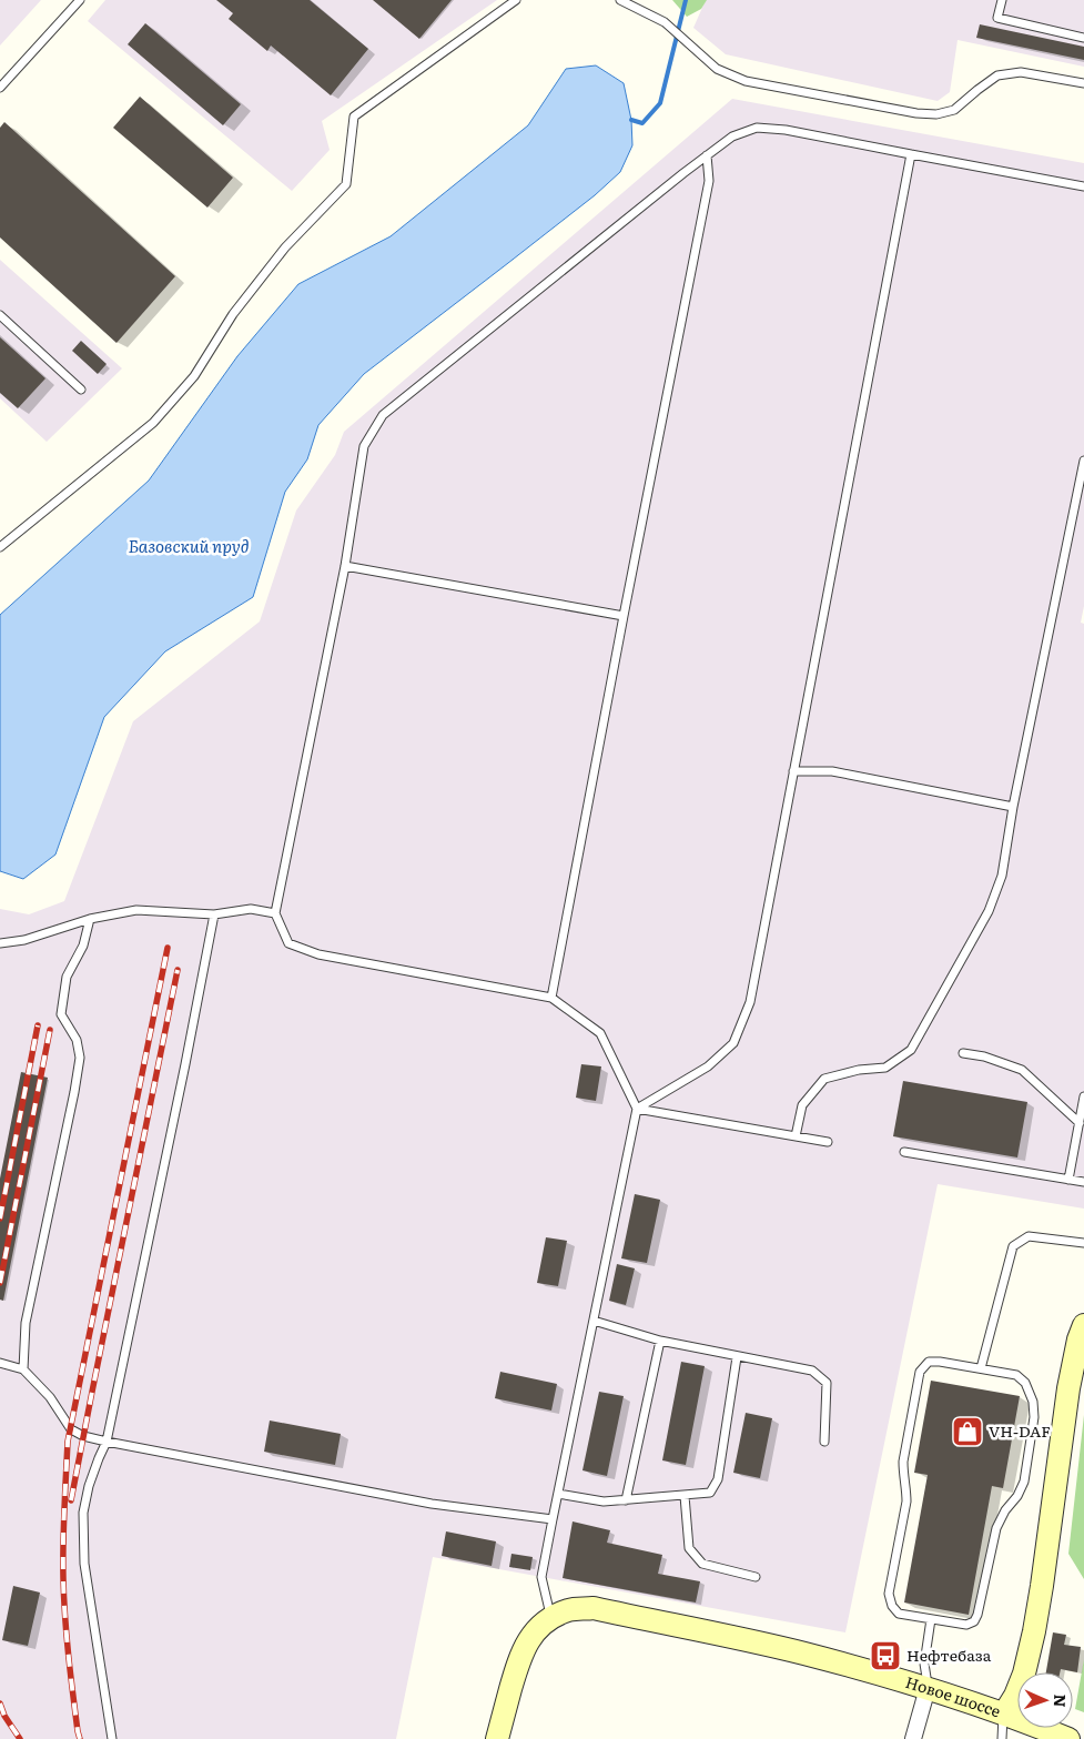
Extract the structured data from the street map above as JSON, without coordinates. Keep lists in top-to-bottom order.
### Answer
{
  "streets": {
    "main road": ["Новое шоссе"]
  },
  "water": ["Базовский пруд"],
  "places": {
    "shop": ["VH-DAF"],
    "bus stop": ["Нефтебаза"]
  },
  "north": "right"
}
